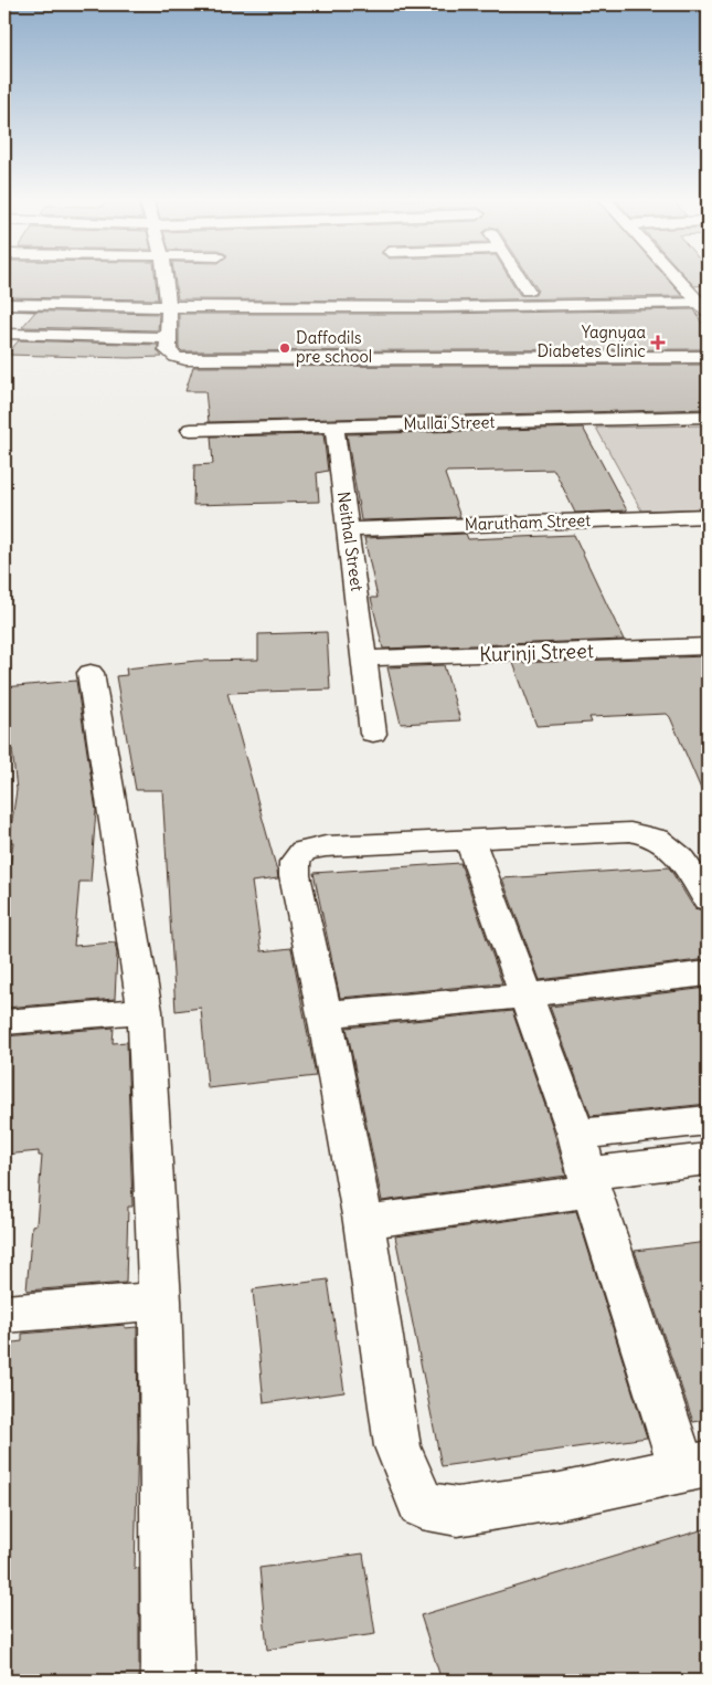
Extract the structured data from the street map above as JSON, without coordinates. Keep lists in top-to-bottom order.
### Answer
{
  "streets": {
    "street": [
      "Mullai Street",
      "Marutham Street",
      "Neithal Street",
      "Kurinji Street"
    ]
  },
  "crossings": [
    ["Mullai Street", "Neithal Street"],
    ["Marutham Street", "Neithal Street"],
    ["Neithal Street", "Kurinji Street"]
  ],
  "places": {
    "health": ["Yagnyaa Diabetes Clinic"],
    "other": ["Daffodils pre school"]
  }
}
